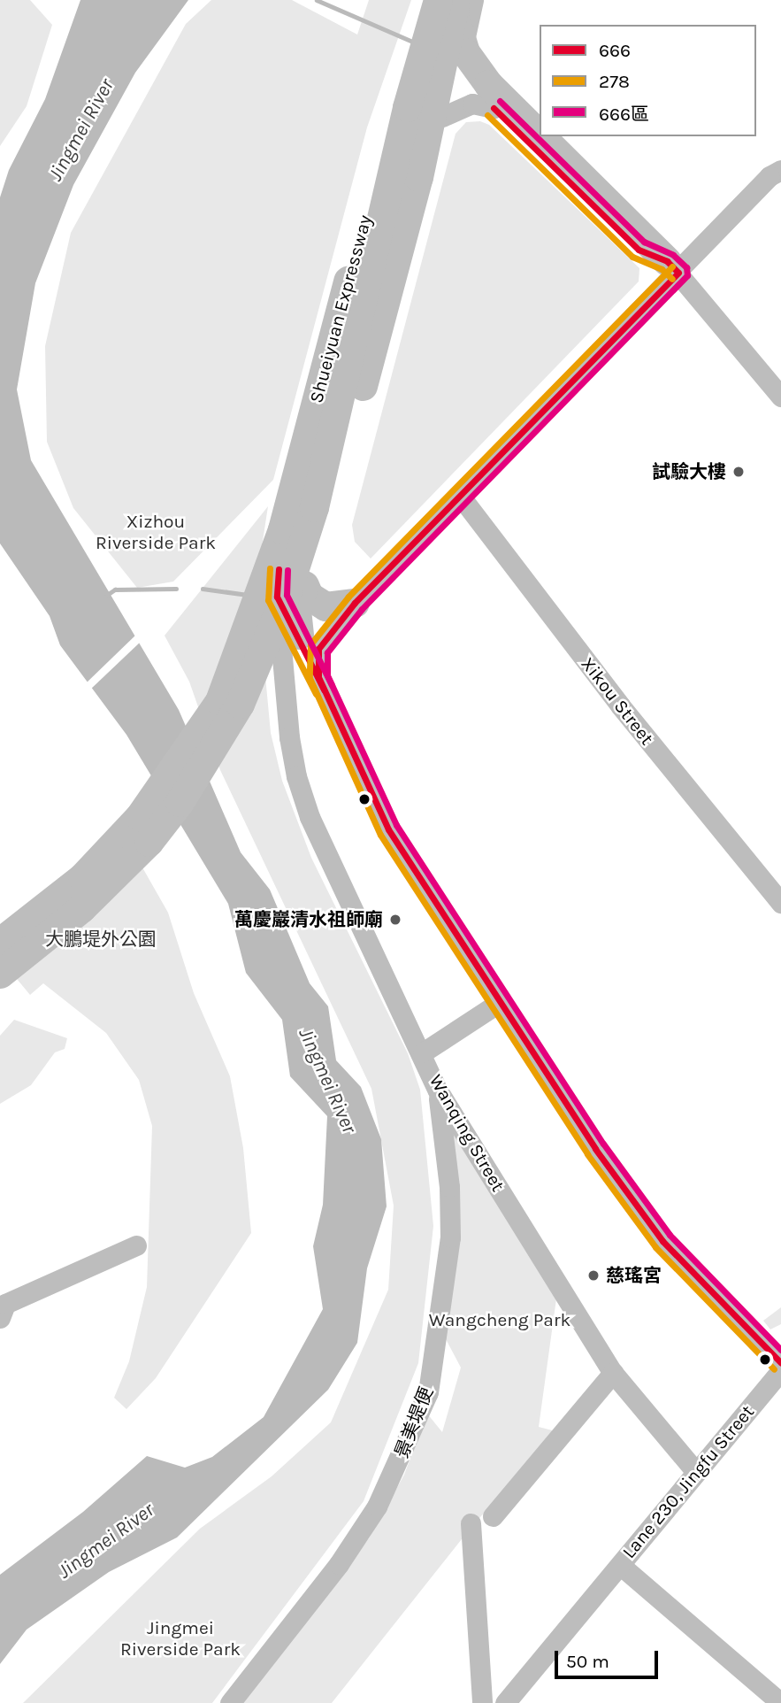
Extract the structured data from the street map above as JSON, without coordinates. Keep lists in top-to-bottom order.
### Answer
{
  "streets": {
    "highway": ["Shueiyuan Expressway"],
    "street": [
      "Xikou Street",
      "Wanqing Street",
      "景美堤便",
      "Lane 230, Jingfu Street"
    ]
  },
  "crossings": [
    ["Wanqing Street", "景美堤便"],
    ["Wanqing Street", "Lane 230, Jingfu Street"]
  ],
  "water": ["Jingmei River"],
  "parks": [
    "Xizhou Riverside Park",
    "大鵬堤外公園",
    "Wangcheng Park",
    "Jingmei Riverside Park"
  ],
  "places": ["試驗大樓", "萬慶巖清水祖師廟", "慈瑤宮"],
  "lines": ["transit line 666區", "transit line 666", "transit line 278"],
  "legend": ["666", "278", "666區"],
  "scale_bar": "50 m"
}
